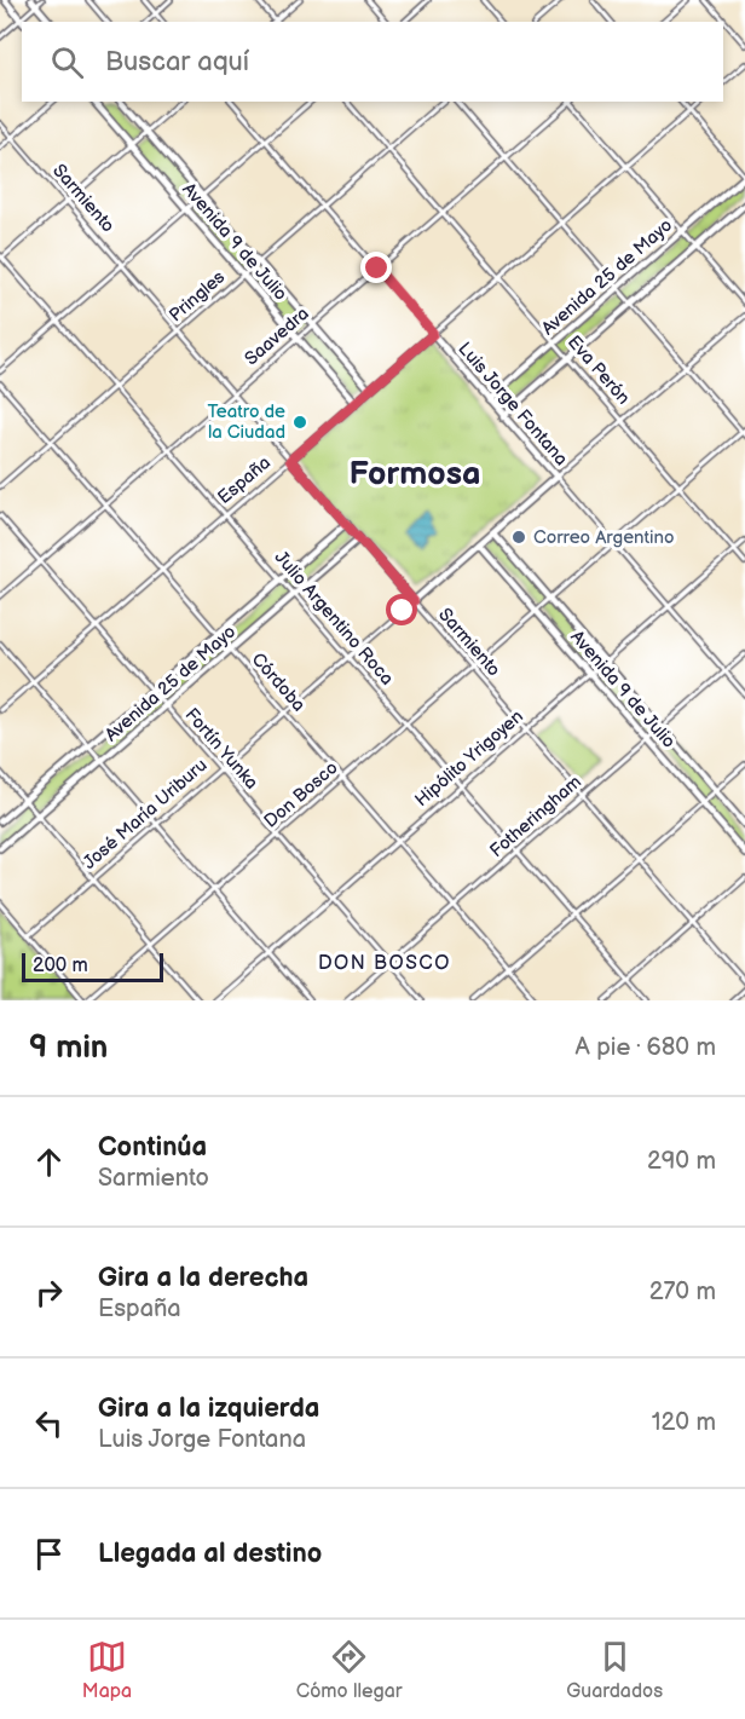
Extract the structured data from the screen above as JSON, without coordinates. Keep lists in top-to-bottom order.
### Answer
{
  "streets": {
    "main road": [
      "Sarmiento",
      "Avenida 9 de Julio",
      "Avenida 25 de Mayo",
      "Luis Jorge Fontana",
      "España"
    ],
    "street": [
      "Pringles",
      "Saavedra",
      "Eva Perón",
      "Julio Argentino Roca",
      "Córdoba",
      "Fortín Yunka",
      "Hipólito Yrigoyen",
      "Don Bosco",
      "José María Uriburu",
      "Fotheringham"
    ]
  },
  "crossings": [
    ["Sarmiento", "Avenida 25 de Mayo"],
    ["Sarmiento", "Pringles"],
    ["Sarmiento", "Saavedra"],
    ["Sarmiento", "España"],
    ["Sarmiento", "Hipólito Yrigoyen"],
    ["Sarmiento", "Don Bosco"],
    ["Sarmiento", "José María Uriburu"],
    ["Sarmiento", "Fotheringham"],
    ["Avenida 9 de Julio", "Pringles"],
    ["Avenida 9 de Julio", "Saavedra"],
    ["Avenida 9 de Julio", "España"],
    ["Avenida 9 de Julio", "Hipólito Yrigoyen"],
    ["Avenida 9 de Julio", "Don Bosco"],
    ["Avenida 9 de Julio", "Fotheringham"],
    ["Avenida 25 de Mayo", "Eva Perón"],
    ["Avenida 25 de Mayo", "Luis Jorge Fontana"],
    ["Avenida 25 de Mayo", "Julio Argentino Roca"],
    ["Avenida 25 de Mayo", "Córdoba"],
    ["Avenida 25 de Mayo", "Fortín Yunka"],
    ["Pringles", "Eva Perón"],
    ["Pringles", "Luis Jorge Fontana"],
    ["Pringles", "Julio Argentino Roca"],
    ["Pringles", "Córdoba"],
    ["Saavedra", "Eva Perón"],
    ["Saavedra", "Luis Jorge Fontana"],
    ["Saavedra", "Julio Argentino Roca"],
    ["Saavedra", "Córdoba"],
    ["Saavedra", "Fortín Yunka"],
    ["Eva Perón", "España"],
    ["Eva Perón", "Hipólito Yrigoyen"],
    ["Eva Perón", "Don Bosco"],
    ["Luis Jorge Fontana", "España"],
    ["Luis Jorge Fontana", "Hipólito Yrigoyen"],
    ["Luis Jorge Fontana", "Don Bosco"],
    ["Luis Jorge Fontana", "Fotheringham"],
    ["España", "Julio Argentino Roca"],
    ["España", "Córdoba"],
    ["España", "Fortín Yunka"],
    ["Julio Argentino Roca", "Hipólito Yrigoyen"],
    ["Julio Argentino Roca", "Don Bosco"],
    ["Julio Argentino Roca", "José María Uriburu"],
    ["Julio Argentino Roca", "Fotheringham"],
    ["Córdoba", "Hipólito Yrigoyen"],
    ["Córdoba", "Don Bosco"],
    ["Córdoba", "José María Uriburu"],
    ["Córdoba", "Fotheringham"],
    ["Fortín Yunka", "Hipólito Yrigoyen"],
    ["Fortín Yunka", "Don Bosco"],
    ["Fortín Yunka", "José María Uriburu"],
    ["Fortín Yunka", "Fotheringham"]
  ],
  "districts": ["Formosa", "DON BOSCO"],
  "places": ["Teatro de la Ciudad", "Correo Argentino"],
  "scale_bar": "200 m",
  "page": {
    "search": "Buscar aquí",
    "scale": "200 m",
    "heading": ["9 min", "A pie · 680 m"],
    "list": [
      ["Continúa", "Sarmiento", "290 m"],
      ["Gira a la derecha", "España", "270 m"],
      ["Gira a la izquierda", "Luis Jorge Fontana", "120 m"],
      "Llegada al destino"
    ],
    "nav": ["Mapa", "Cómo llegar", "Guardados"]
  }
}
